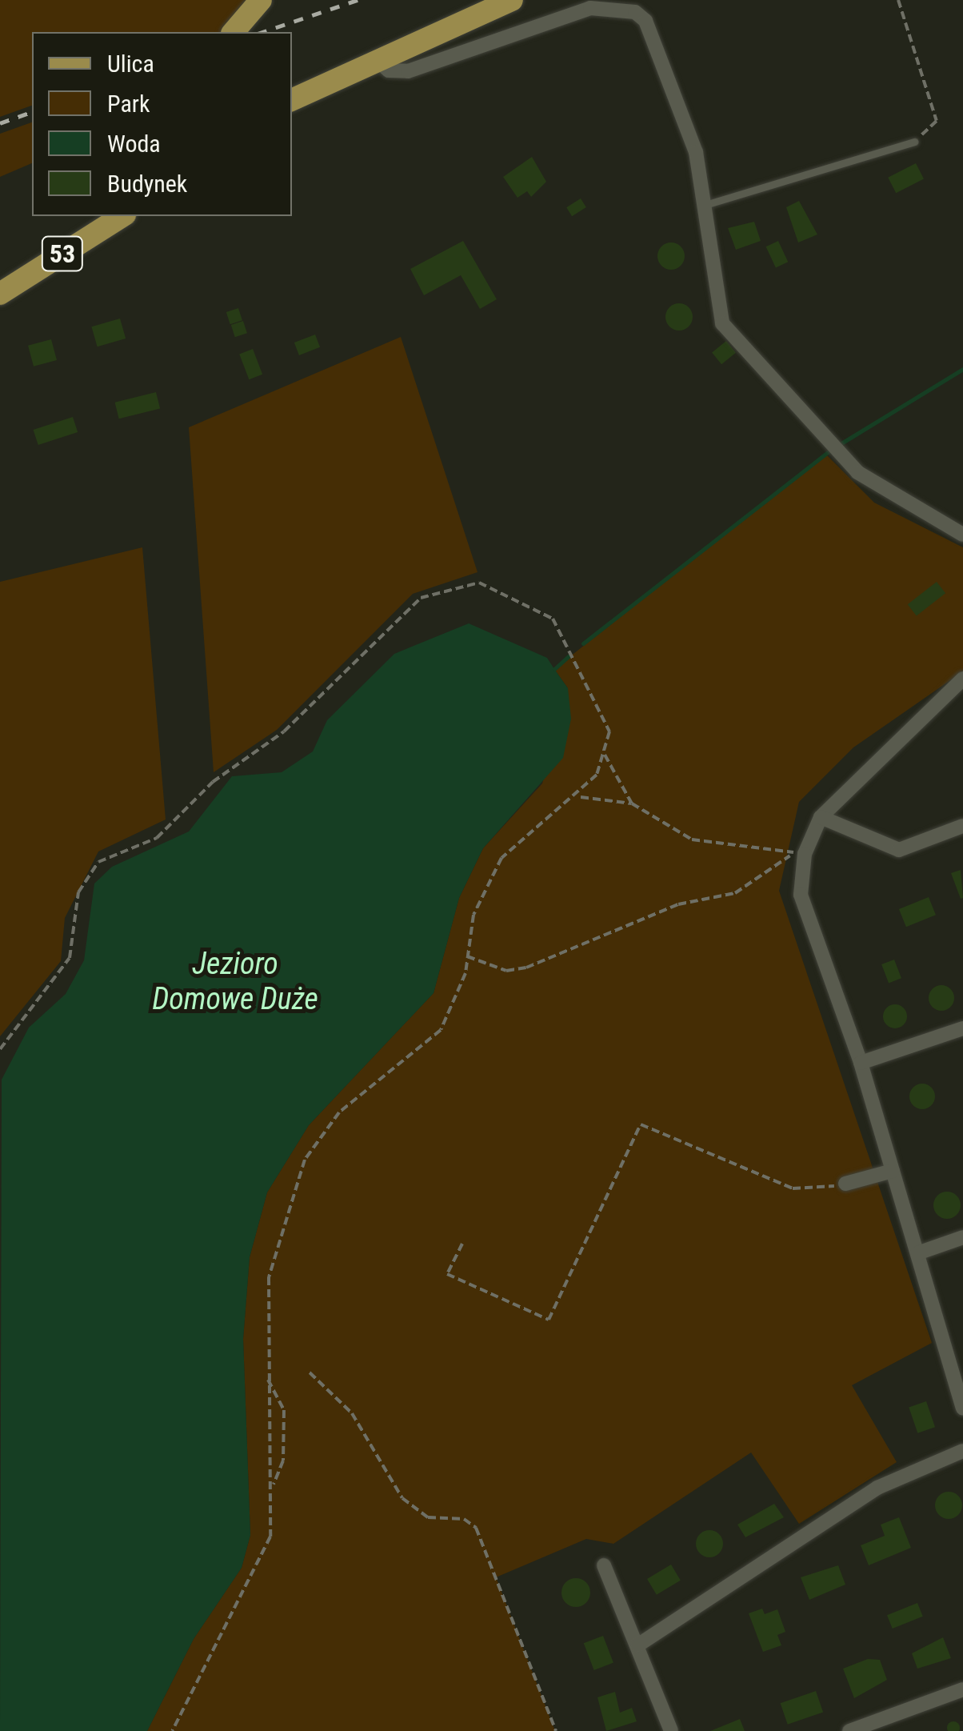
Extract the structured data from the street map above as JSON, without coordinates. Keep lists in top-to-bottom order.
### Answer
{
  "streets": {
    "main road": ["53"]
  },
  "water": ["Jezioro Domowe Duże"],
  "legend": [
    "Ulica",
    "Park",
    "Woda",
    "Budynek"
  ]
}
